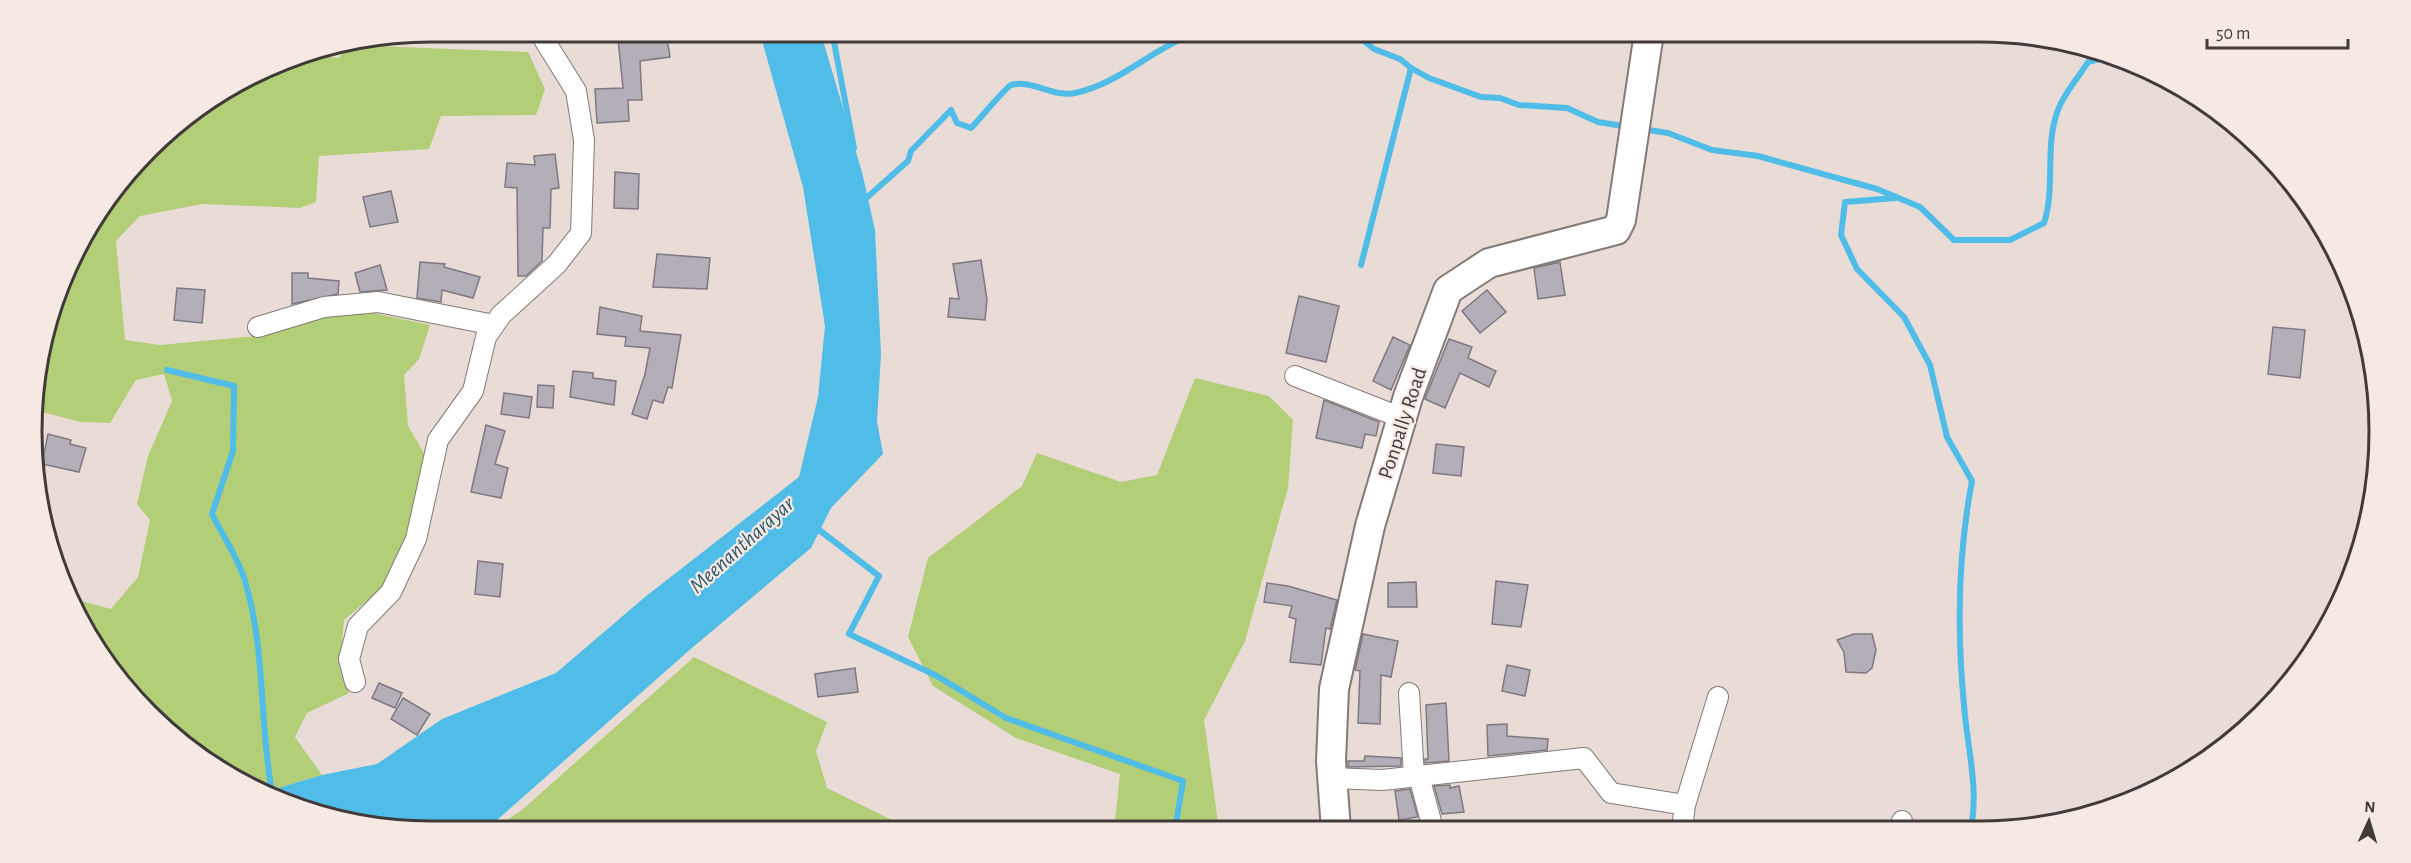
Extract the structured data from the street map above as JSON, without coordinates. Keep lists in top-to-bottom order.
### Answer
{
  "streets": {
    "main road": ["Ponpally Road"]
  },
  "water": ["Meenantharayar"],
  "scale_bar": "50 m",
  "north": "top"
}
